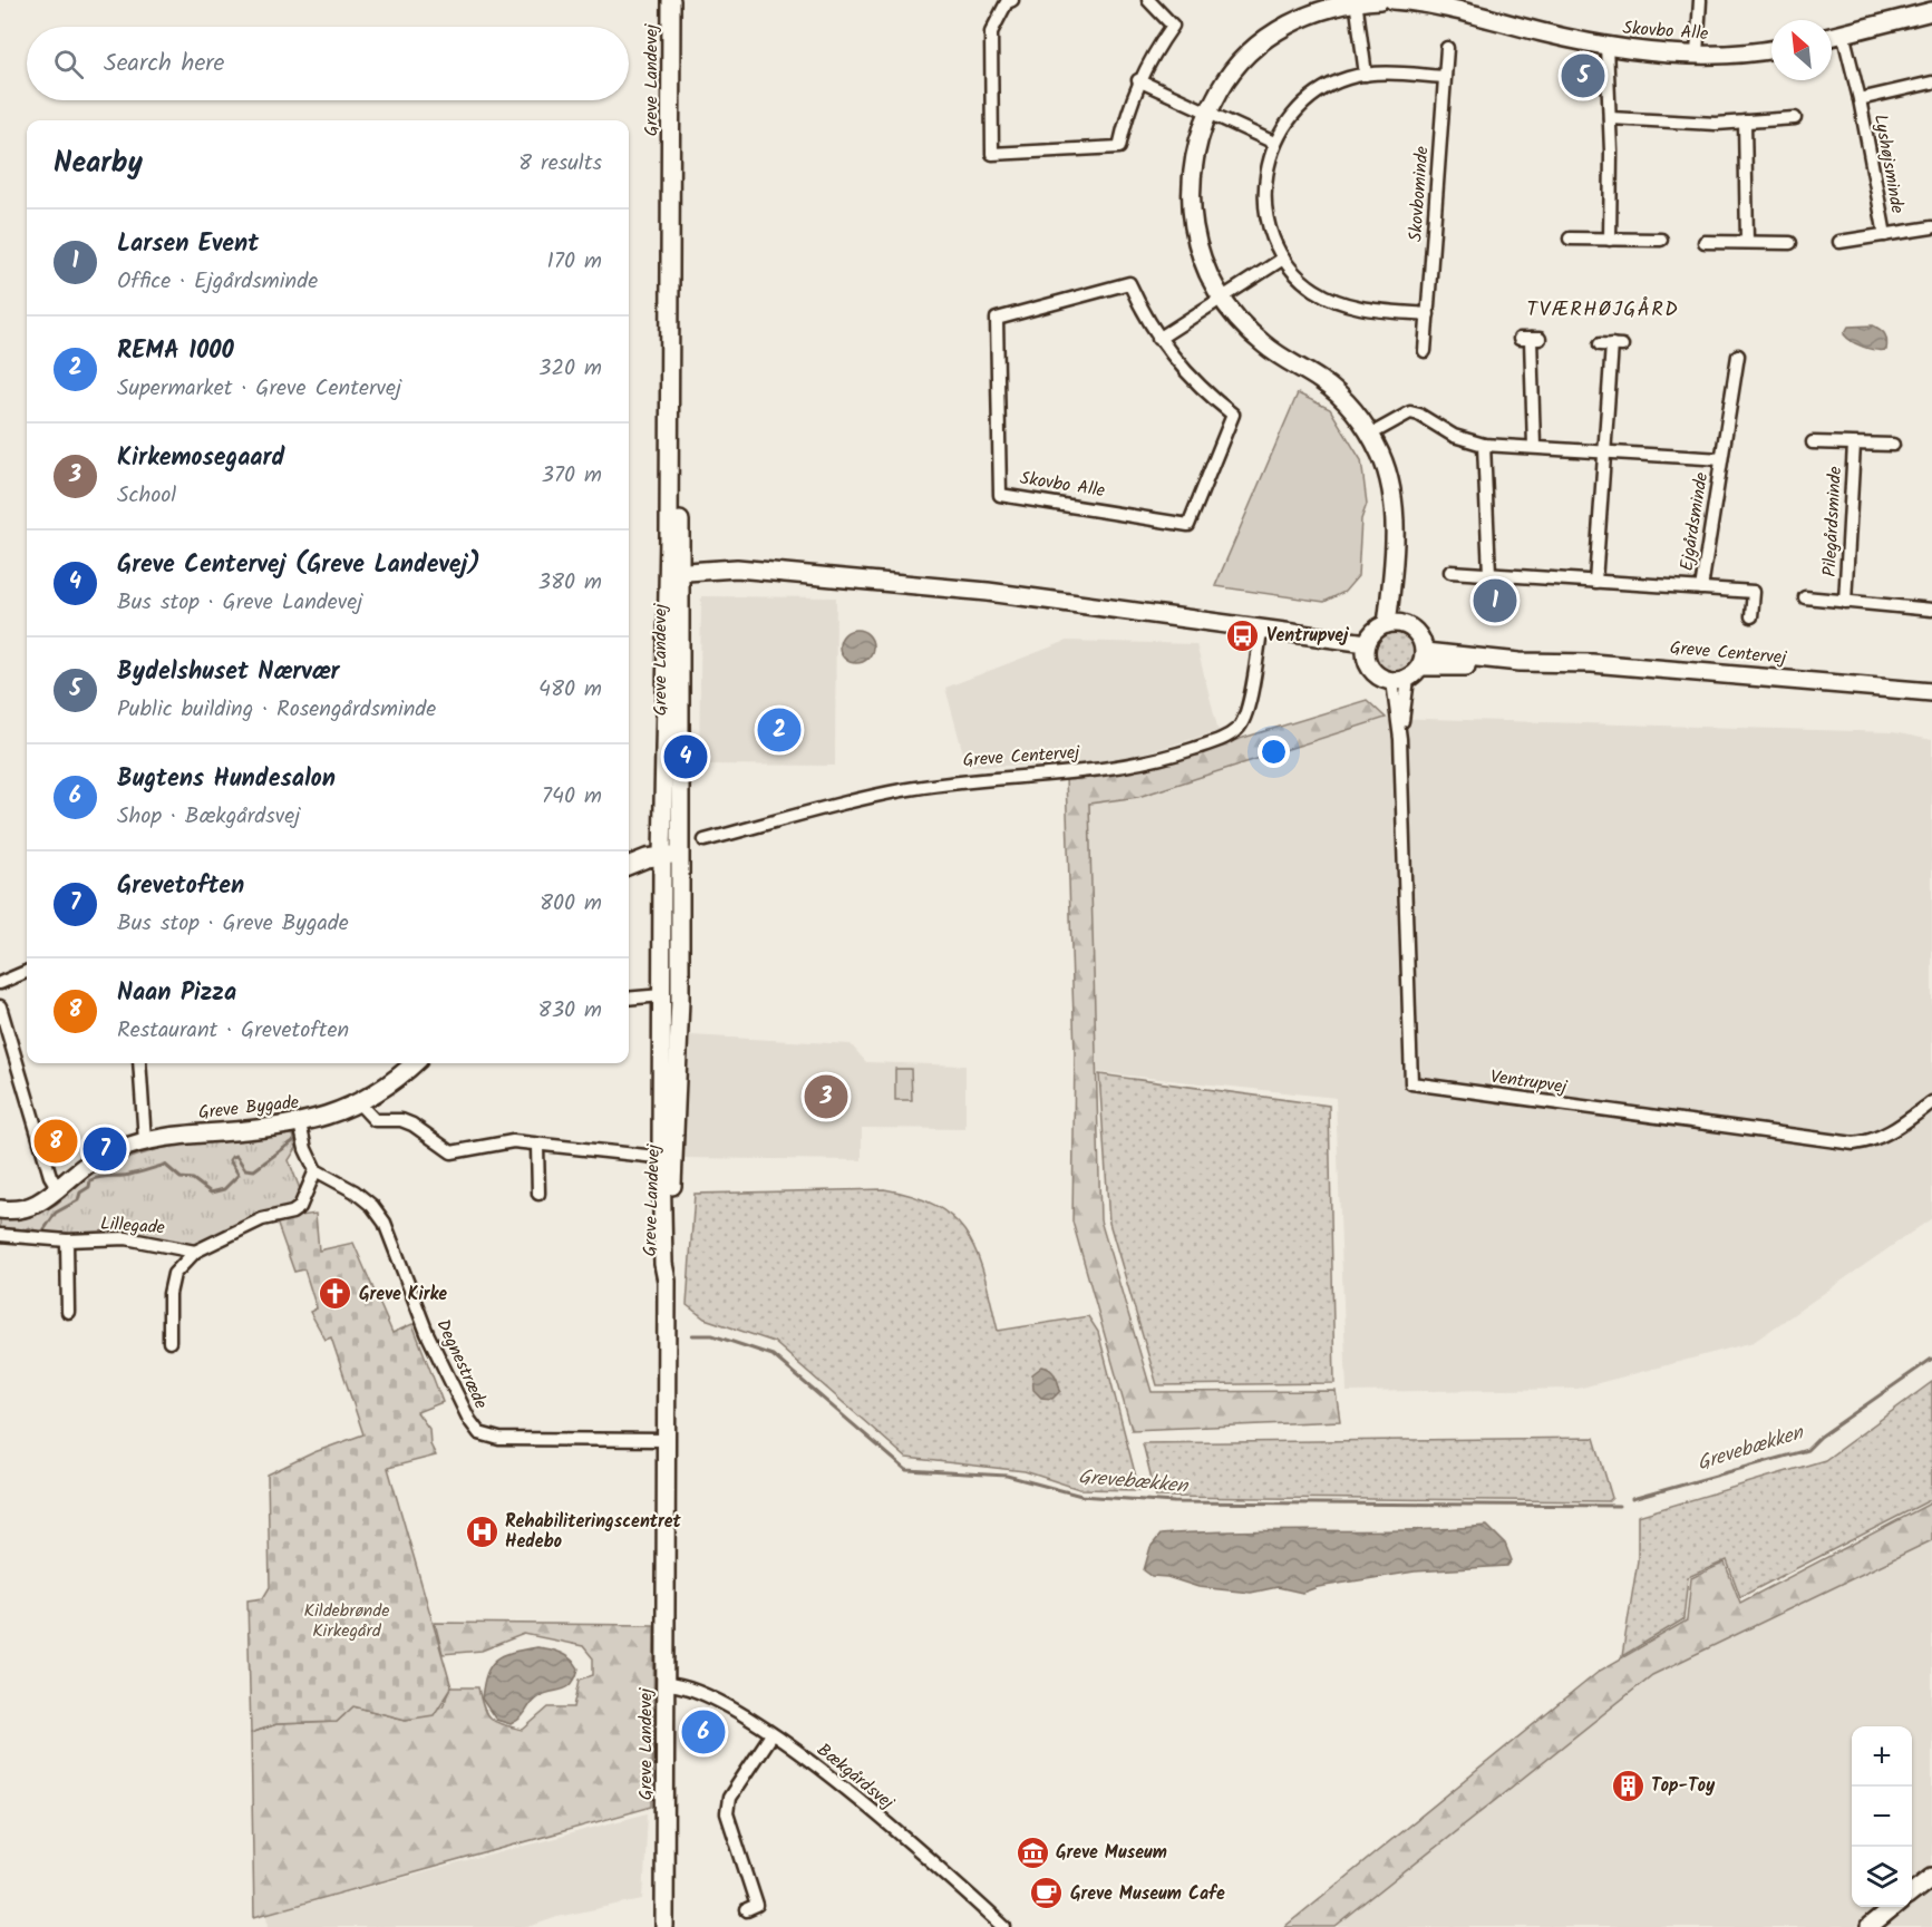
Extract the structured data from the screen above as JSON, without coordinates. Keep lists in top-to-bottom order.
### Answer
{
  "streets": {
    "street": [
      "Skovbo Alle",
      "Greve Landevej",
      "Lyshøjsminde",
      "Skovbominde",
      "Ejgårdsminde",
      "Pilegårdsminde",
      "Greve Centervej",
      "Ventrupvej",
      "Greve Bygade",
      "Lillegade",
      "Degnestræde",
      "Bækgårdsvej"
    ]
  },
  "crossings": [
    ["Greve Landevej", "Degnestræde"],
    ["Greve Landevej", "Bækgårdsvej"],
    ["Greve Centervej", "Ventrupvej"]
  ],
  "districts": ["TVÆRHØJGÅRD"],
  "water": ["Grevebækken"],
  "parks": ["Kildebrønde Kirkegård"],
  "places": {
    "bus stop": ["Ventrupvej"],
    "church": ["Greve Kirke"],
    "hospital": ["Rehabiliteringscentret Hedebo"],
    "building": ["Top-Toy"],
    "museum": ["Greve Museum"],
    "cafe": ["Greve Museum Cafe"]
  },
  "north": "top left",
  "page": {
    "search": "Search here",
    "pins": [
      "5",
      "1",
      "2",
      "4",
      "3",
      "8",
      "7",
      "6"
    ],
    "heading": ["Nearby", "8 results"],
    "list": [
      {
        "mark": "1",
        "name": "Larsen Event",
        "note": "Office · Ejgårdsminde",
        "value": "170 m"
      },
      {
        "mark": "2",
        "name": "REMA 1000",
        "note": "Supermarket · Greve Centervej",
        "value": "320 m"
      },
      {
        "mark": "3",
        "name": "Kirkemosegaard",
        "note": "School",
        "value": "370 m"
      },
      {
        "mark": "4",
        "name": "Greve Centervej (Greve Landevej)",
        "note": "Bus stop · Greve Landevej",
        "value": "380 m"
      },
      {
        "mark": "5",
        "name": "Bydelshuset Nærvær",
        "note": "Public building · Rosengårdsminde",
        "value": "480 m"
      },
      {
        "mark": "6",
        "name": "Bugtens Hundesalon",
        "note": "Shop · Bækgårdsvej",
        "value": "740 m"
      },
      {
        "mark": "7",
        "name": "Grevetoften",
        "note": "Bus stop · Greve Bygade",
        "value": "800 m"
      },
      {
        "mark": "8",
        "name": "Naan Pizza",
        "note": "Restaurant · Grevetoften",
        "value": "830 m"
      }
    ],
    "map_buttons": ["+", "−"]
  }
}
